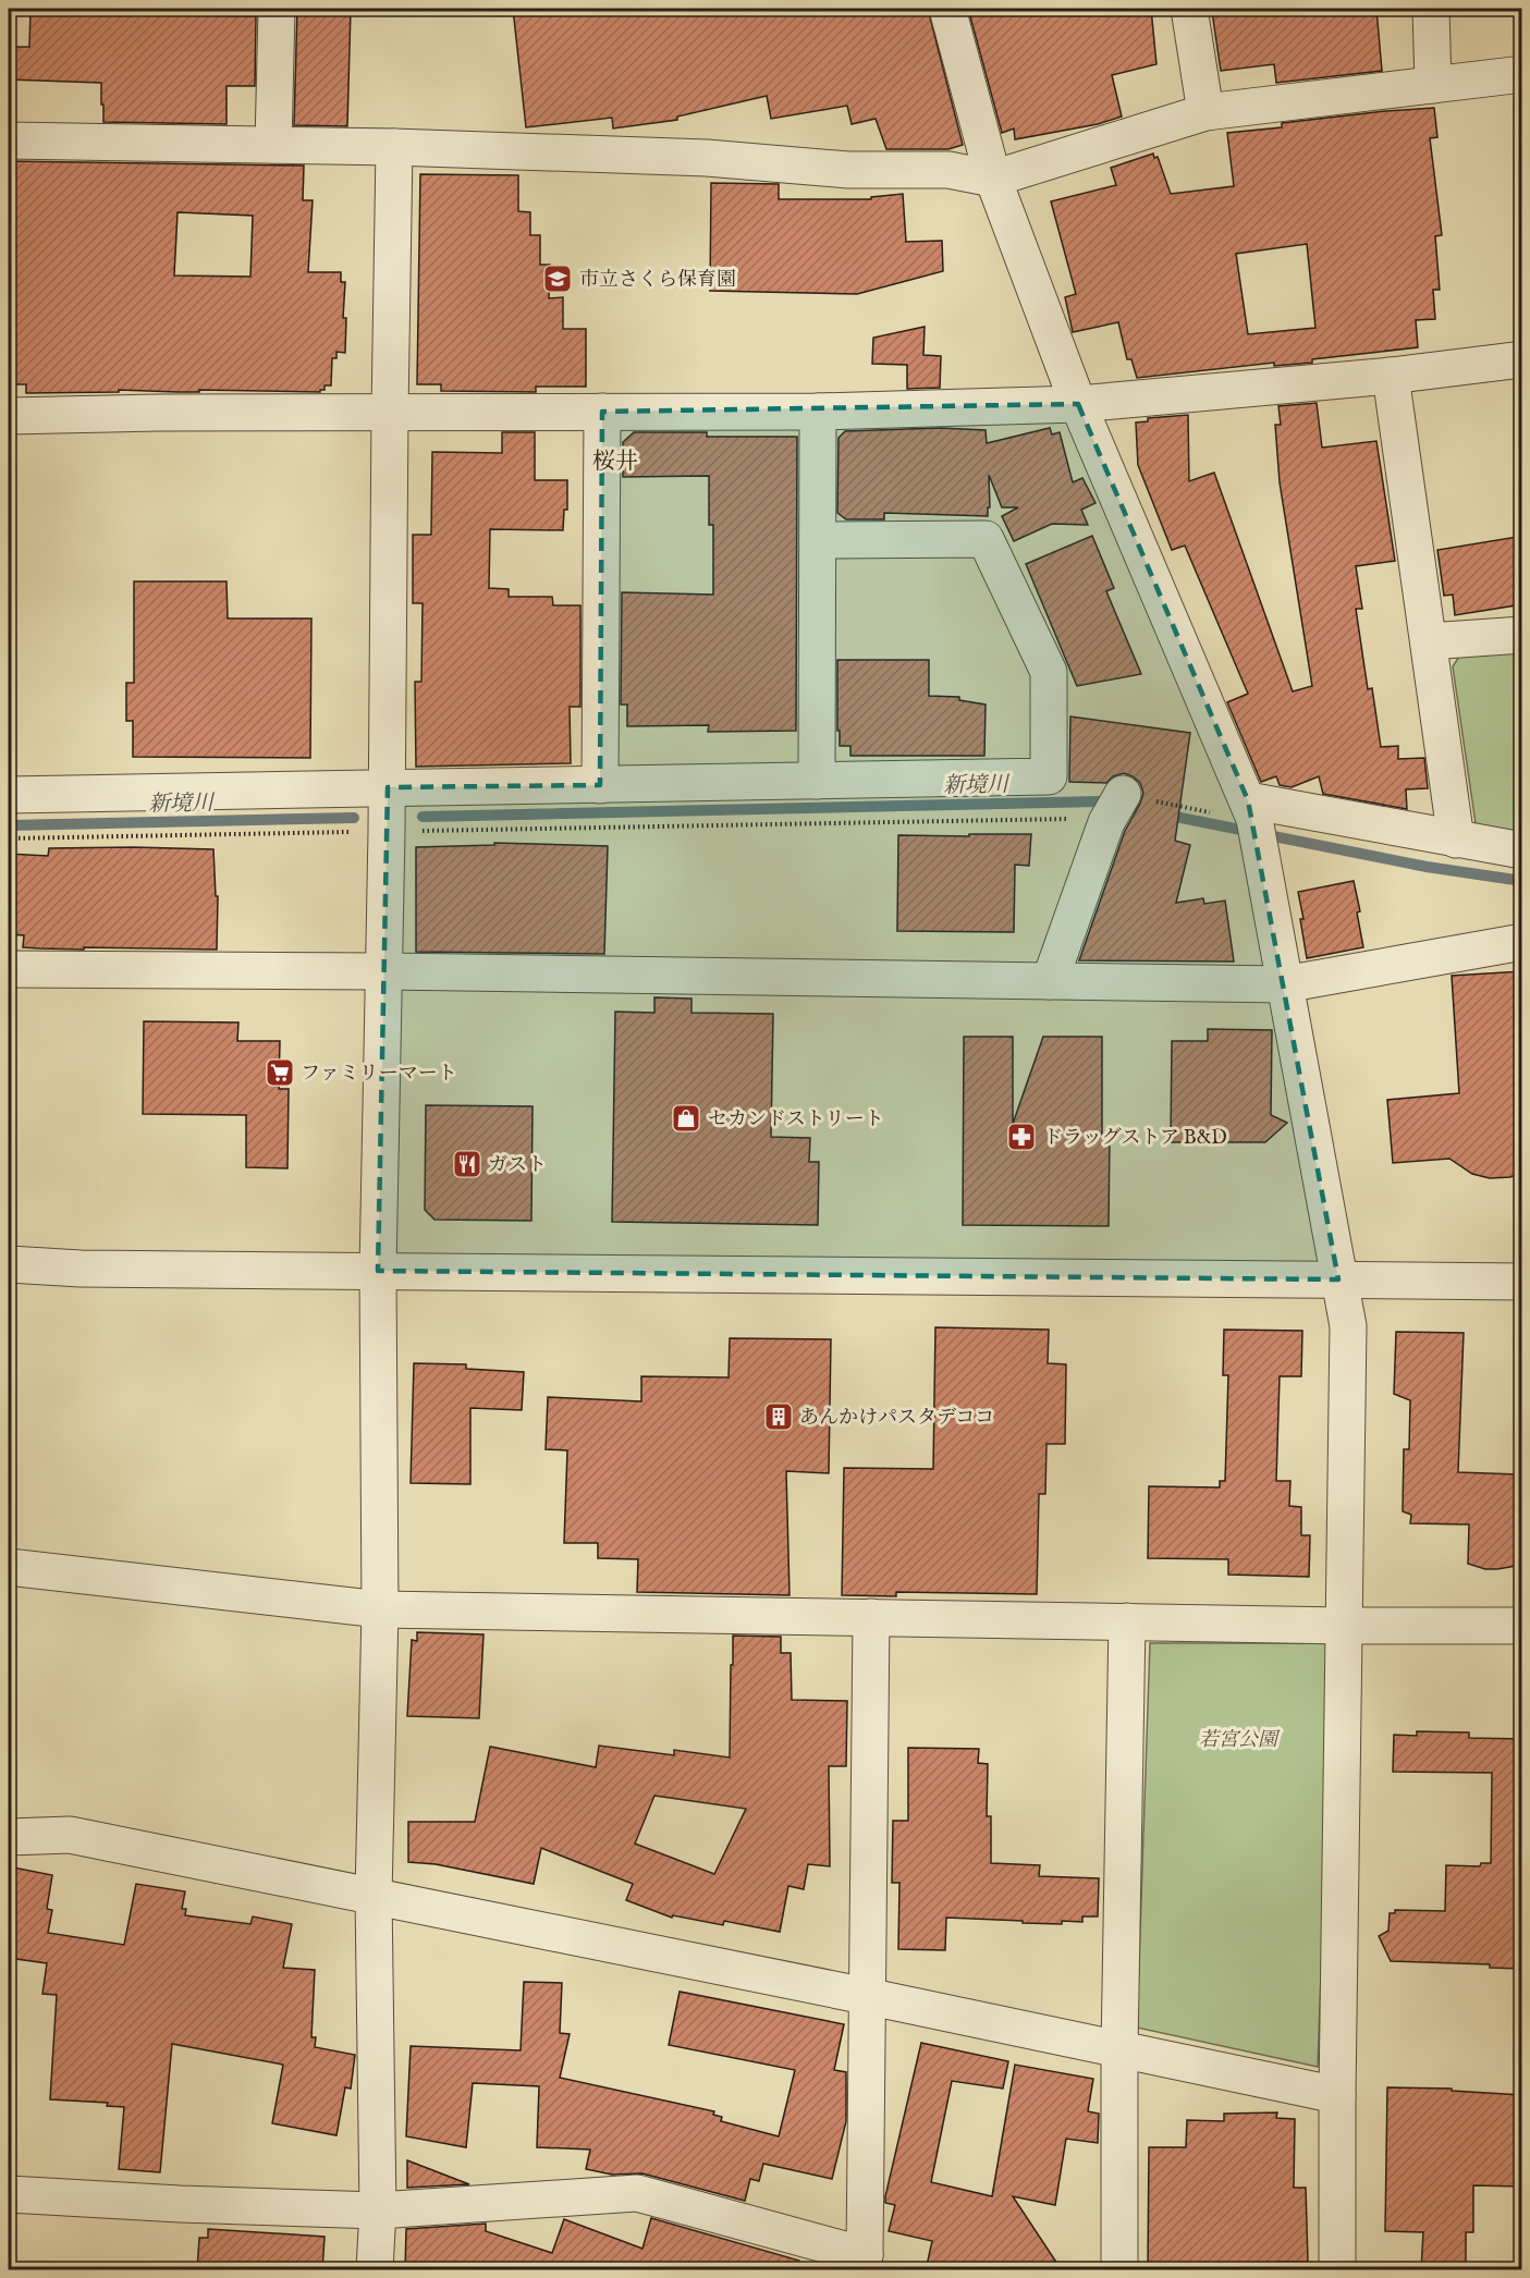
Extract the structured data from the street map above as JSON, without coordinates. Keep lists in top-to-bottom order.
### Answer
{
  "districts": ["桜井"],
  "water": ["新境川"],
  "parks": ["若宮公園"],
  "places": {
    "school or university": ["市立さくら保育園"],
    "supermarket": ["ファミリーマート"],
    "shop": ["セカンドストリート"],
    "pharmacy": ["ドラッグストア B&D"],
    "restaurant": ["ガスト"],
    "building": ["あんかけパスタデココ"]
  }
}
